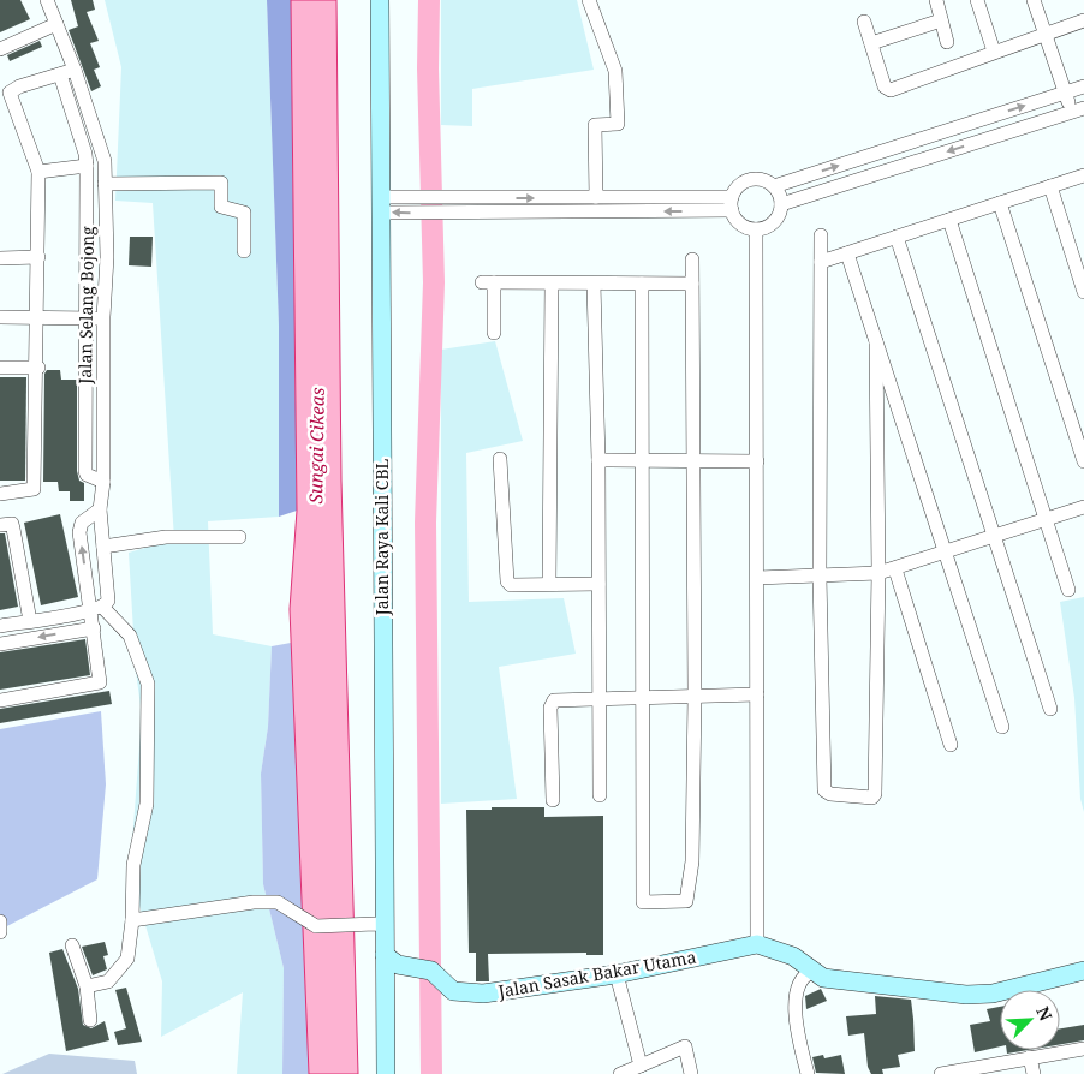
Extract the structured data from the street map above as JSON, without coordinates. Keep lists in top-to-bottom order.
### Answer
{
  "streets": {
    "main road": ["Jalan Raya Kali CBL", "Jalan Sasak Bakar Utama"],
    "street": ["Jalan Selang Bojong"]
  },
  "crossings": [
    ["Jalan Raya Kali CBL", "Jalan Sasak Bakar Utama"]
  ],
  "water": ["Sungai Cikeas"],
  "north": "top right"
}
